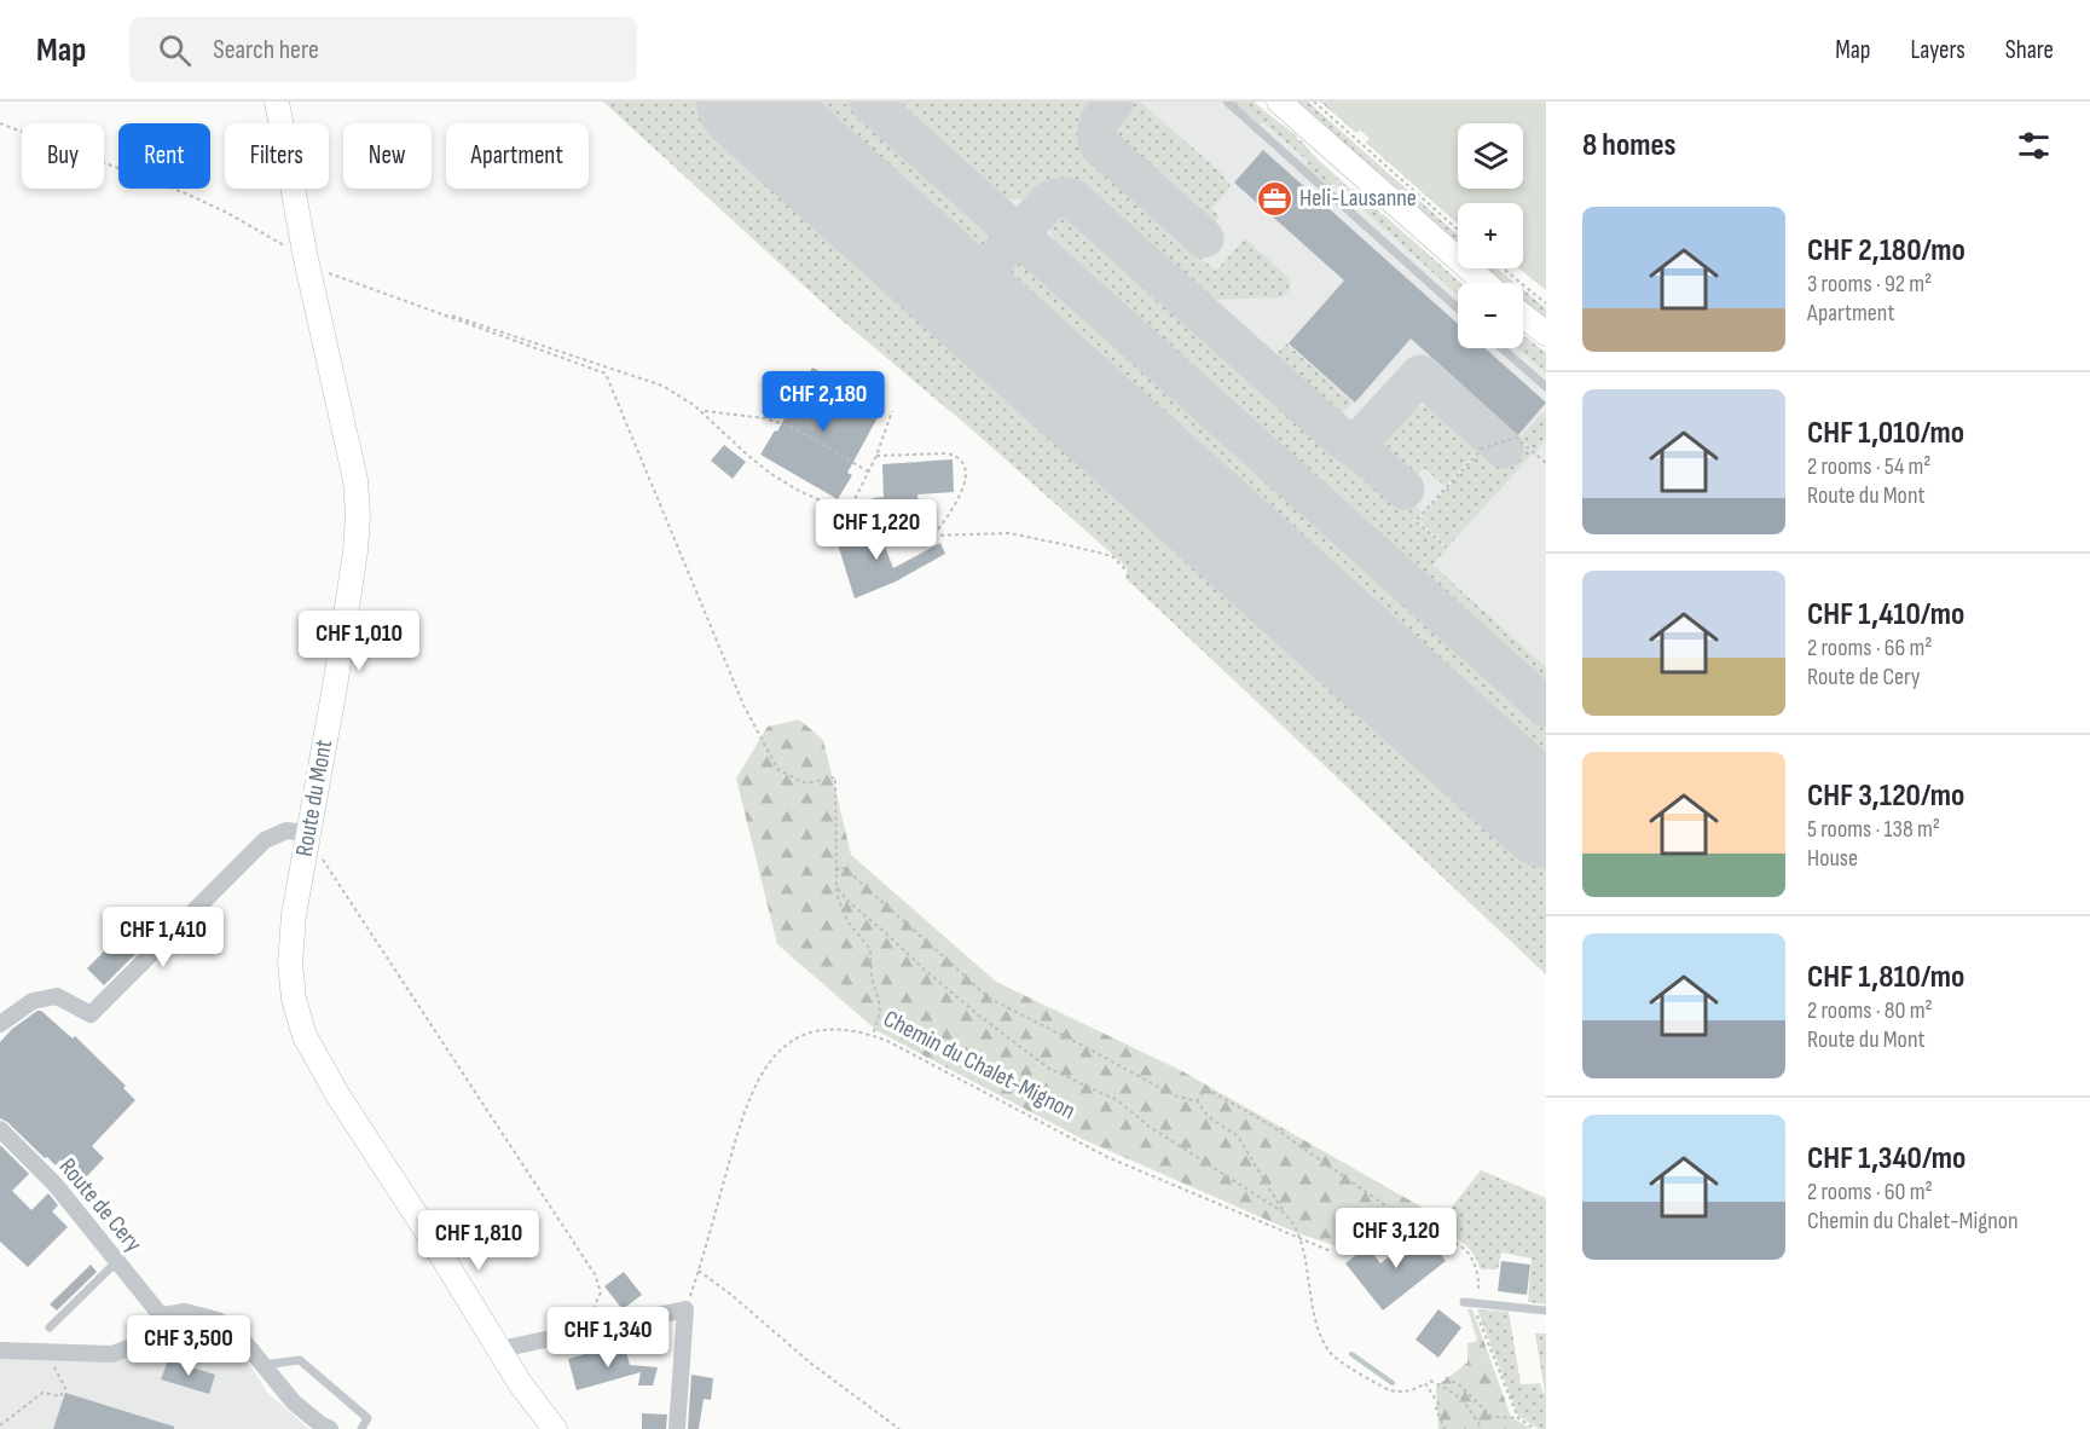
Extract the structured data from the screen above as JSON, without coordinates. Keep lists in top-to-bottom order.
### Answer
{
  "streets": {
    "main road": ["Route du Mont"],
    "street": ["Route de Cery"],
    "path": ["Chemin du Chalet-Mignon"]
  },
  "places": {
    "office": ["Heli-Lausanne"]
  },
  "page": {
    "header": "Map",
    "search": "Search here",
    "nav": ["Map", "Layers", "Share"],
    "heading": "8 homes",
    "map_buttons": ["+", "−"],
    "chip": [
      "Buy",
      "Rent",
      "Filters",
      "New",
      "Apartment"
    ],
    "list": [
      {
        "name": "CHF 2,180/mo",
        "note": "3 rooms · 92 m² · Apartment"
      },
      {
        "name": "CHF 1,010/mo",
        "note": "2 rooms · 54 m² · Route du Mont"
      },
      {
        "name": "CHF 1,410/mo",
        "note": "2 rooms · 66 m² · Route de Cery"
      },
      {
        "name": "CHF 3,120/mo",
        "note": "5 rooms · 138 m² · House"
      },
      {
        "name": "CHF 1,810/mo",
        "note": "2 rooms · 80 m² · Route du Mont"
      },
      {
        "name": "CHF 1,340/mo",
        "note": "2 rooms · 60 m² · Chemin du Chalet-Mignon"
      }
    ],
    "price": [
      "CHF 2,180",
      "CHF 1,220",
      "CHF 1,010",
      "CHF 1,410",
      "CHF 3,120",
      "CHF 1,810",
      "CHF 1,340",
      "CHF 3,500"
    ]
  }
}
